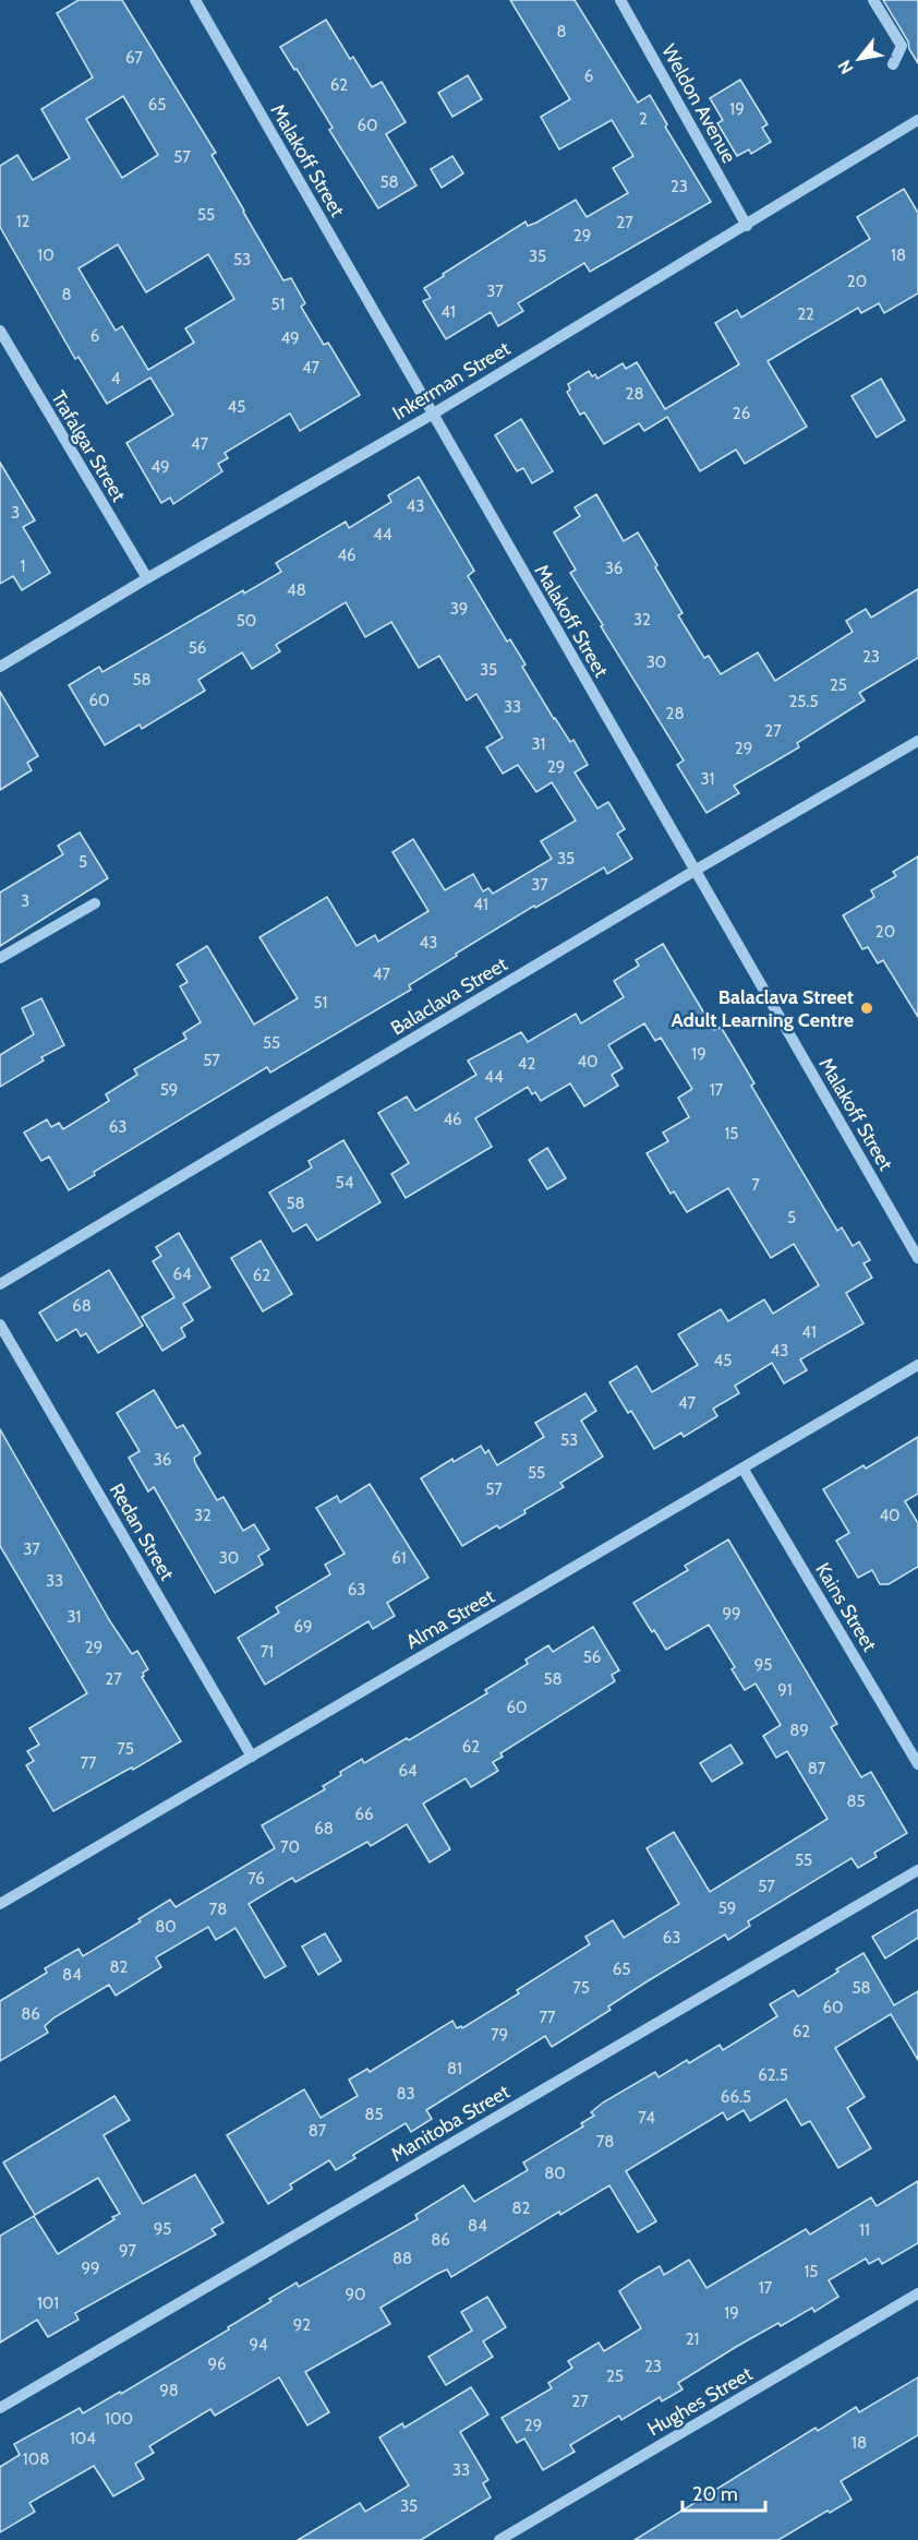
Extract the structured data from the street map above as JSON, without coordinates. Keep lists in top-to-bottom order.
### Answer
{
  "streets": {
    "street": [
      "Weldon Avenue",
      "Malakoff Street",
      "Inkerman Street",
      "Trafalgar Street",
      "Balaclava Street",
      "Redan Street",
      "Kains Street",
      "Alma Street",
      "Manitoba Street",
      "Hughes Street"
    ]
  },
  "crossings": [
    ["Weldon Avenue", "Inkerman Street"],
    ["Malakoff Street", "Inkerman Street"],
    ["Malakoff Street", "Balaclava Street"],
    ["Inkerman Street", "Trafalgar Street"],
    ["Redan Street", "Alma Street"],
    ["Kains Street", "Alma Street"]
  ],
  "places": ["Balaclava Street Adult Learning Centre"],
  "house_numbers": [
    "8",
    "67",
    "6",
    "62",
    "65",
    "19",
    "2",
    "60",
    "57",
    "58",
    "23",
    "55",
    "12",
    "27",
    "29",
    "10",
    "18",
    "35",
    "53",
    "20",
    "37",
    "8",
    "51",
    "41",
    "22",
    "6",
    "49",
    "47",
    "4",
    "28",
    "45",
    "26",
    "47",
    "49",
    "43",
    "3",
    "44",
    "46",
    "1",
    "36",
    "48",
    "39",
    "32",
    "50",
    "56",
    "23",
    "30",
    "35",
    "58",
    "25",
    "60",
    "25.5",
    "33",
    "28",
    "27",
    "31",
    "29",
    "29",
    "31",
    "35",
    "5",
    "37",
    "3",
    "41",
    "20",
    "43",
    "47",
    "51",
    "55",
    "19",
    "57",
    "40",
    "42",
    "44",
    "59",
    "17",
    "46",
    "63",
    "15",
    "54",
    "7",
    "58",
    "5",
    "64",
    "62",
    "68",
    "41",
    "43",
    "45",
    "47",
    "53",
    "36",
    "55",
    "57",
    "32",
    "40",
    "37",
    "30",
    "61",
    "33",
    "63",
    "99",
    "31",
    "69",
    "29",
    "71",
    "56",
    "95",
    "27",
    "58",
    "91",
    "60",
    "89",
    "62",
    "75",
    "77",
    "87",
    "64",
    "85",
    "66",
    "68",
    "70",
    "55",
    "76",
    "57",
    "59",
    "78",
    "80",
    "63",
    "82",
    "65",
    "84",
    "75",
    "58",
    "60",
    "86",
    "77",
    "62",
    "79",
    "81",
    "62.5",
    "83",
    "66.5",
    "85",
    "74",
    "87",
    "78",
    "80",
    "82",
    "84",
    "95",
    "11",
    "86",
    "97",
    "88",
    "99",
    "15",
    "17",
    "90",
    "101",
    "19",
    "92",
    "21",
    "94",
    "96",
    "23",
    "25",
    "98",
    "27",
    "100",
    "29",
    "104",
    "18",
    "108",
    "33",
    "35"
  ],
  "scale_bar": "20 m",
  "north": "bottom left"
}
